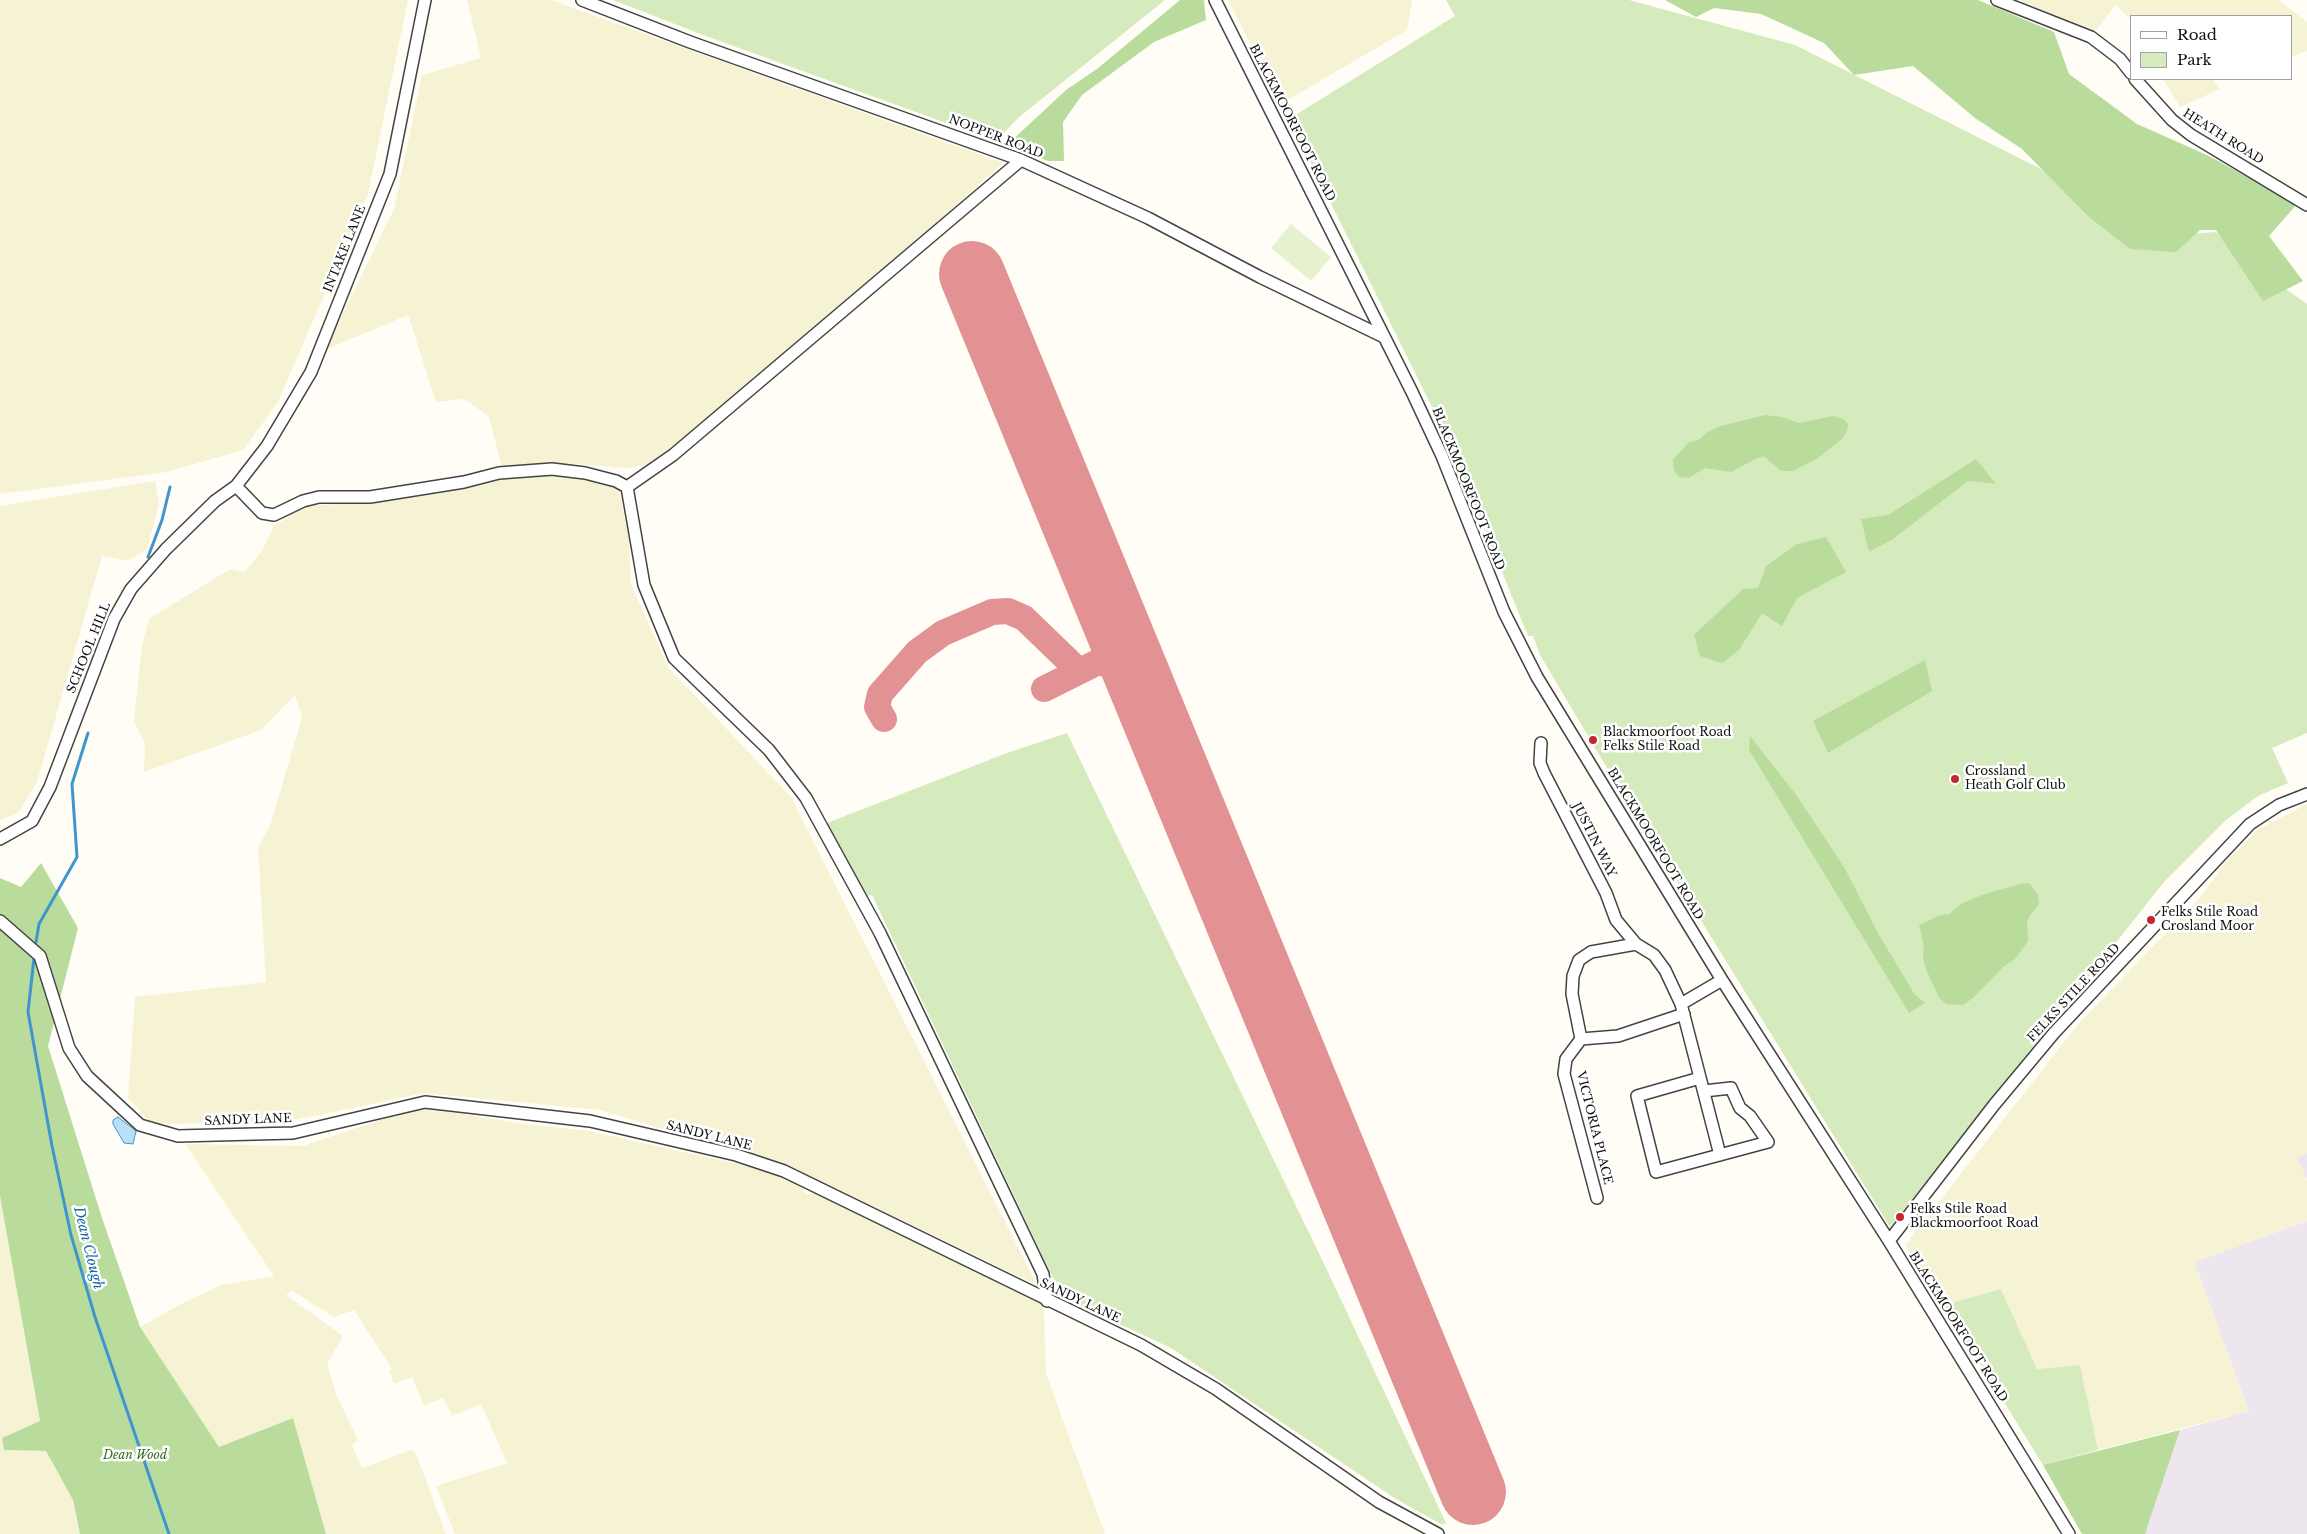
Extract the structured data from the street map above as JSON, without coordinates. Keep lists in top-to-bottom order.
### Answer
{
  "streets": {
    "street": [
      "BLACKMOORFOOT ROAD",
      "NOPPER ROAD",
      "HEATH ROAD",
      "INTAKE LANE",
      "SCHOOL HILL",
      "JUSTIN WAY",
      "FELKS STILE ROAD",
      "SANDY LANE",
      "VICTORIA PLACE"
    ]
  },
  "crossings": [
    ["BLACKMOORFOOT ROAD", "NOPPER ROAD"],
    ["BLACKMOORFOOT ROAD", "FELKS STILE ROAD"],
    ["INTAKE LANE", "SCHOOL HILL"],
    ["JUSTIN WAY", "VICTORIA PLACE"]
  ],
  "water": ["Dean Clough"],
  "parks": ["Dean Wood"],
  "places": [
    "Blackmoorfoot Road Felks Stile Road",
    "Crossland Heath Golf Club",
    "Felks Stile Road Crosland Moor",
    "Felks Stile Road Blackmoorfoot Road"
  ],
  "legend": ["Road", "Park"]
}
